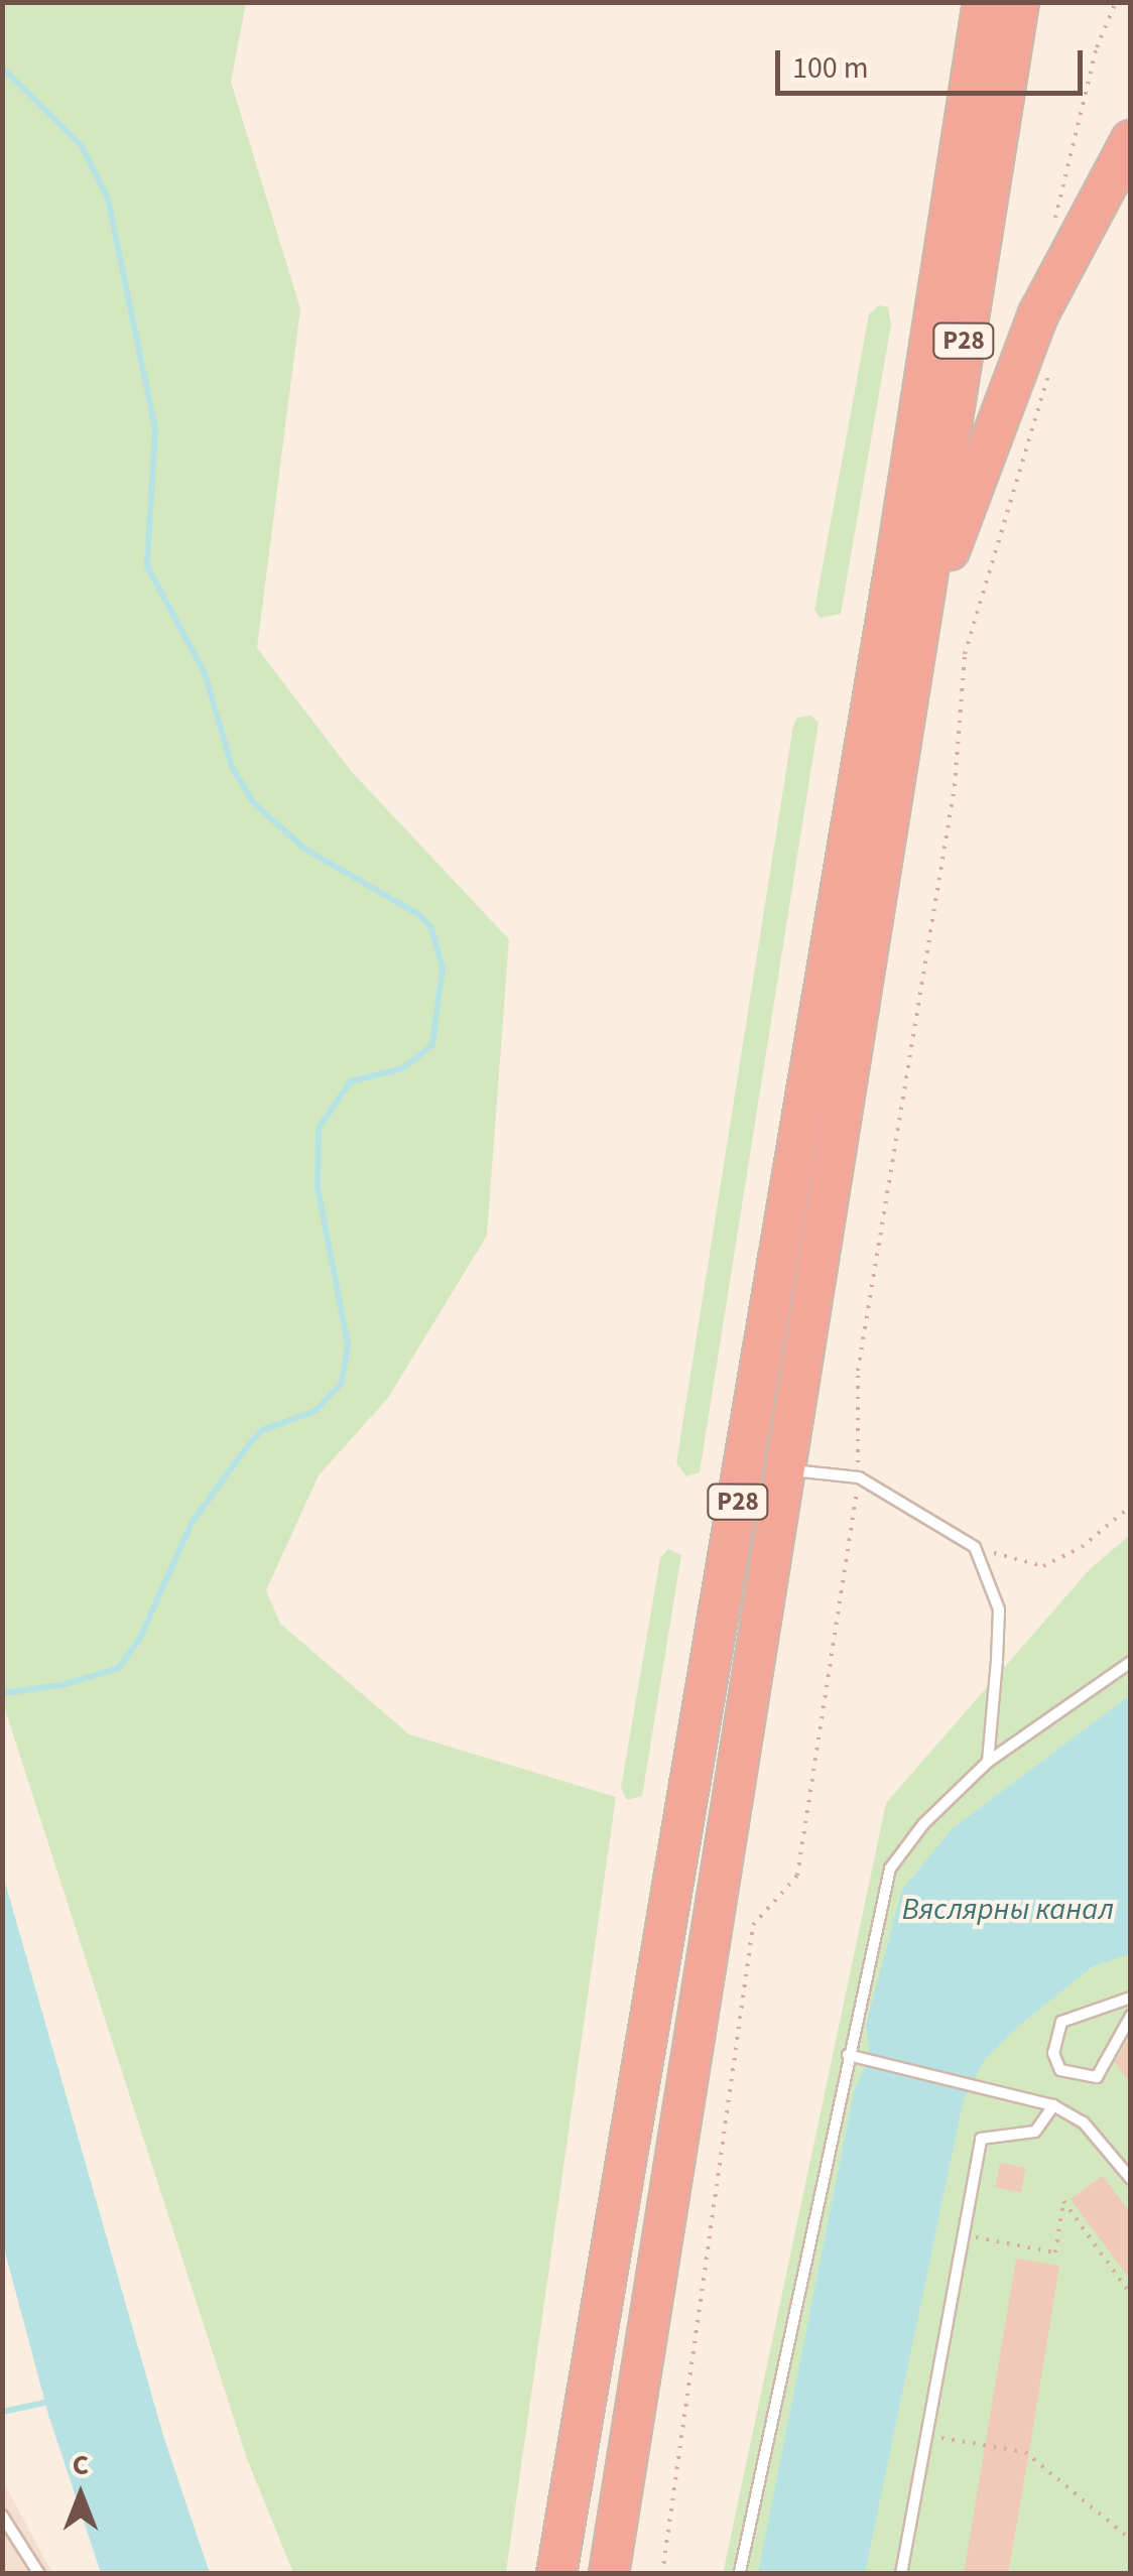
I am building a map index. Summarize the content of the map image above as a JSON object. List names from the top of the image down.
{
  "streets": {
    "highway": ["Р28"]
  },
  "water": ["Вяслярны канал"],
  "scale_bar": "100 m",
  "north": "top"
}
